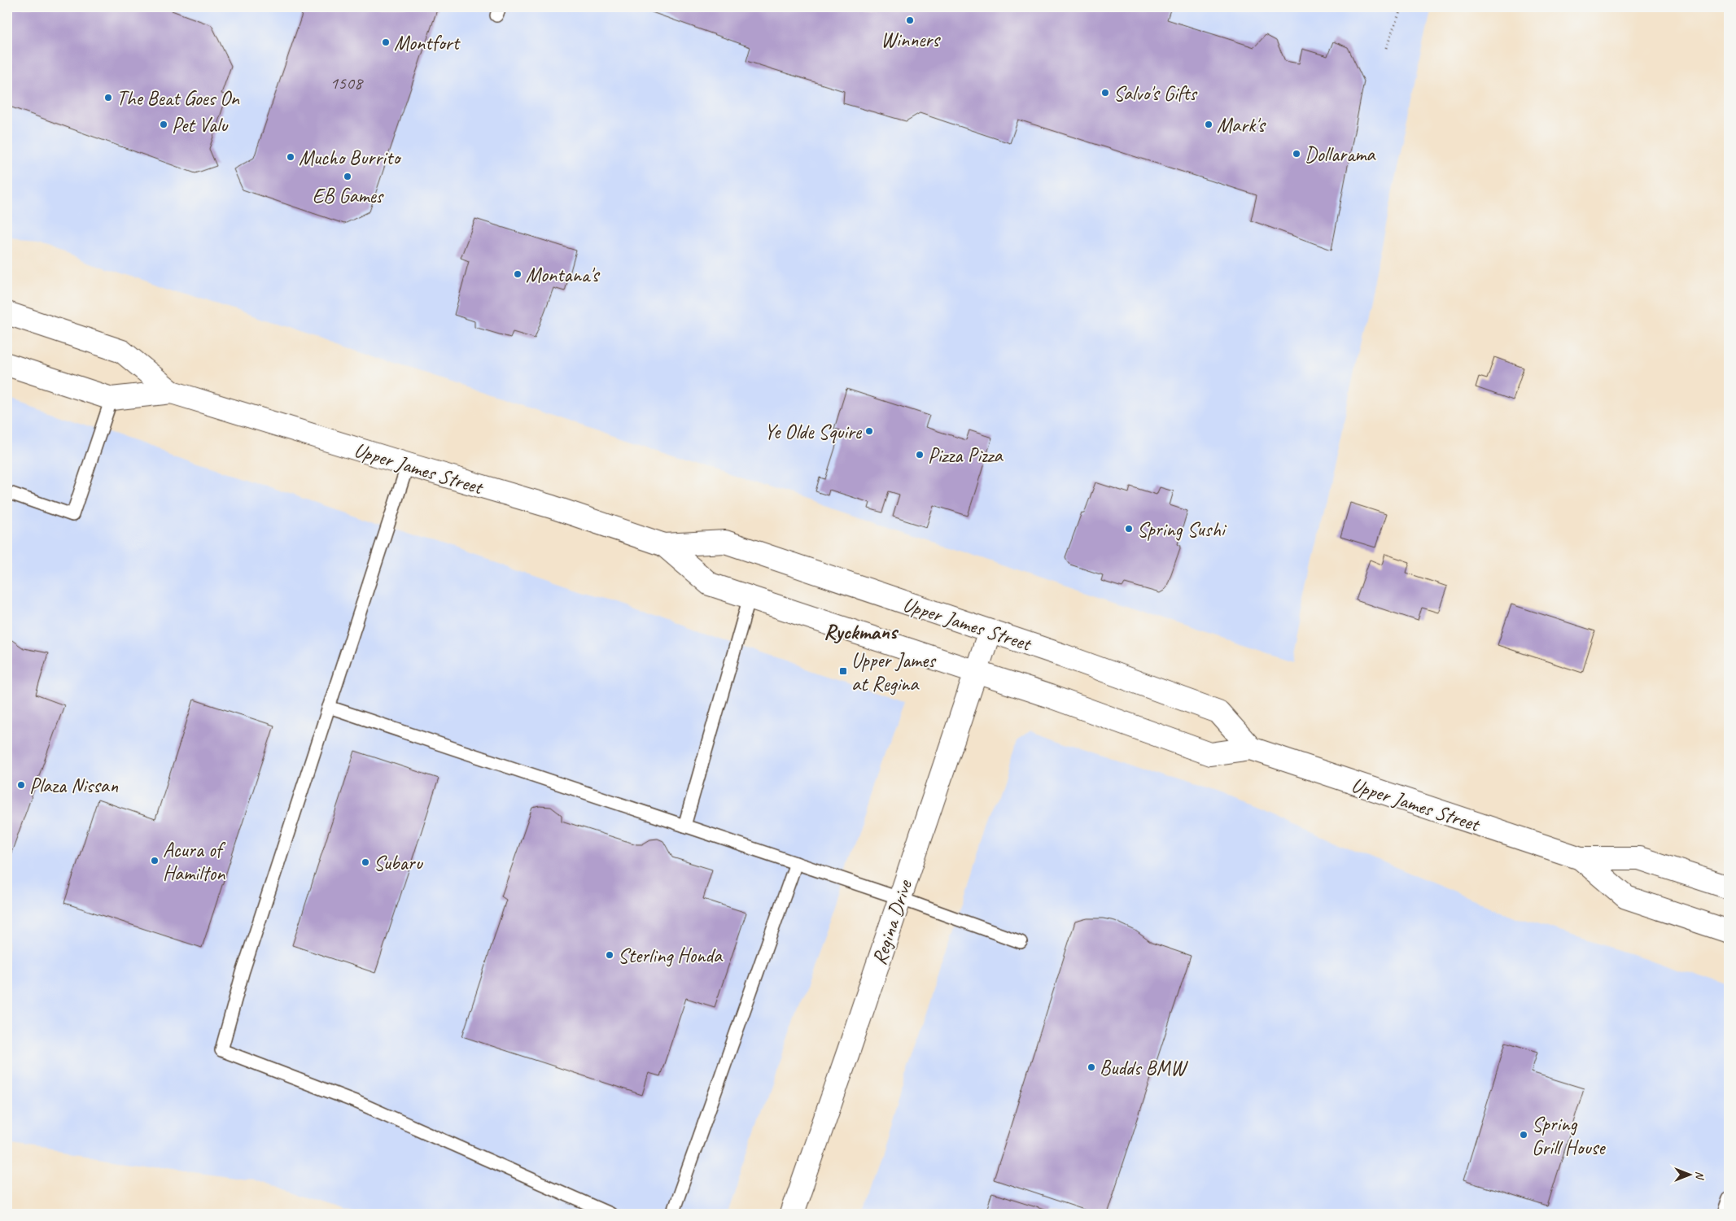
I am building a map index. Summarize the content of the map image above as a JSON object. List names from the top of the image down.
{
  "streets": {
    "main road": ["Upper James Street", "Regina Drive"]
  },
  "crossings": [
    ["Upper James Street", "Regina Drive"]
  ],
  "districts": ["Ryckmans"],
  "places": {
    "other": [
      "Winners",
      "Montfort",
      "Salvo's Gifts",
      "The Beat Goes On",
      "Pet Valu",
      "Mark's",
      "Dollarama",
      "Mucho Burrito",
      "EB Games",
      "Montana's",
      "Ye Olde Squire",
      "Pizza Pizza",
      "Spring Sushi",
      "Plaza Nissan",
      "Acura of Hamilton",
      "Subaru",
      "Sterling Honda",
      "Budds BMW",
      "Spring Grill House"
    ],
    "transit": ["Upper James at Regina"]
  },
  "house_numbers": ["1508"],
  "north": "right"
}
